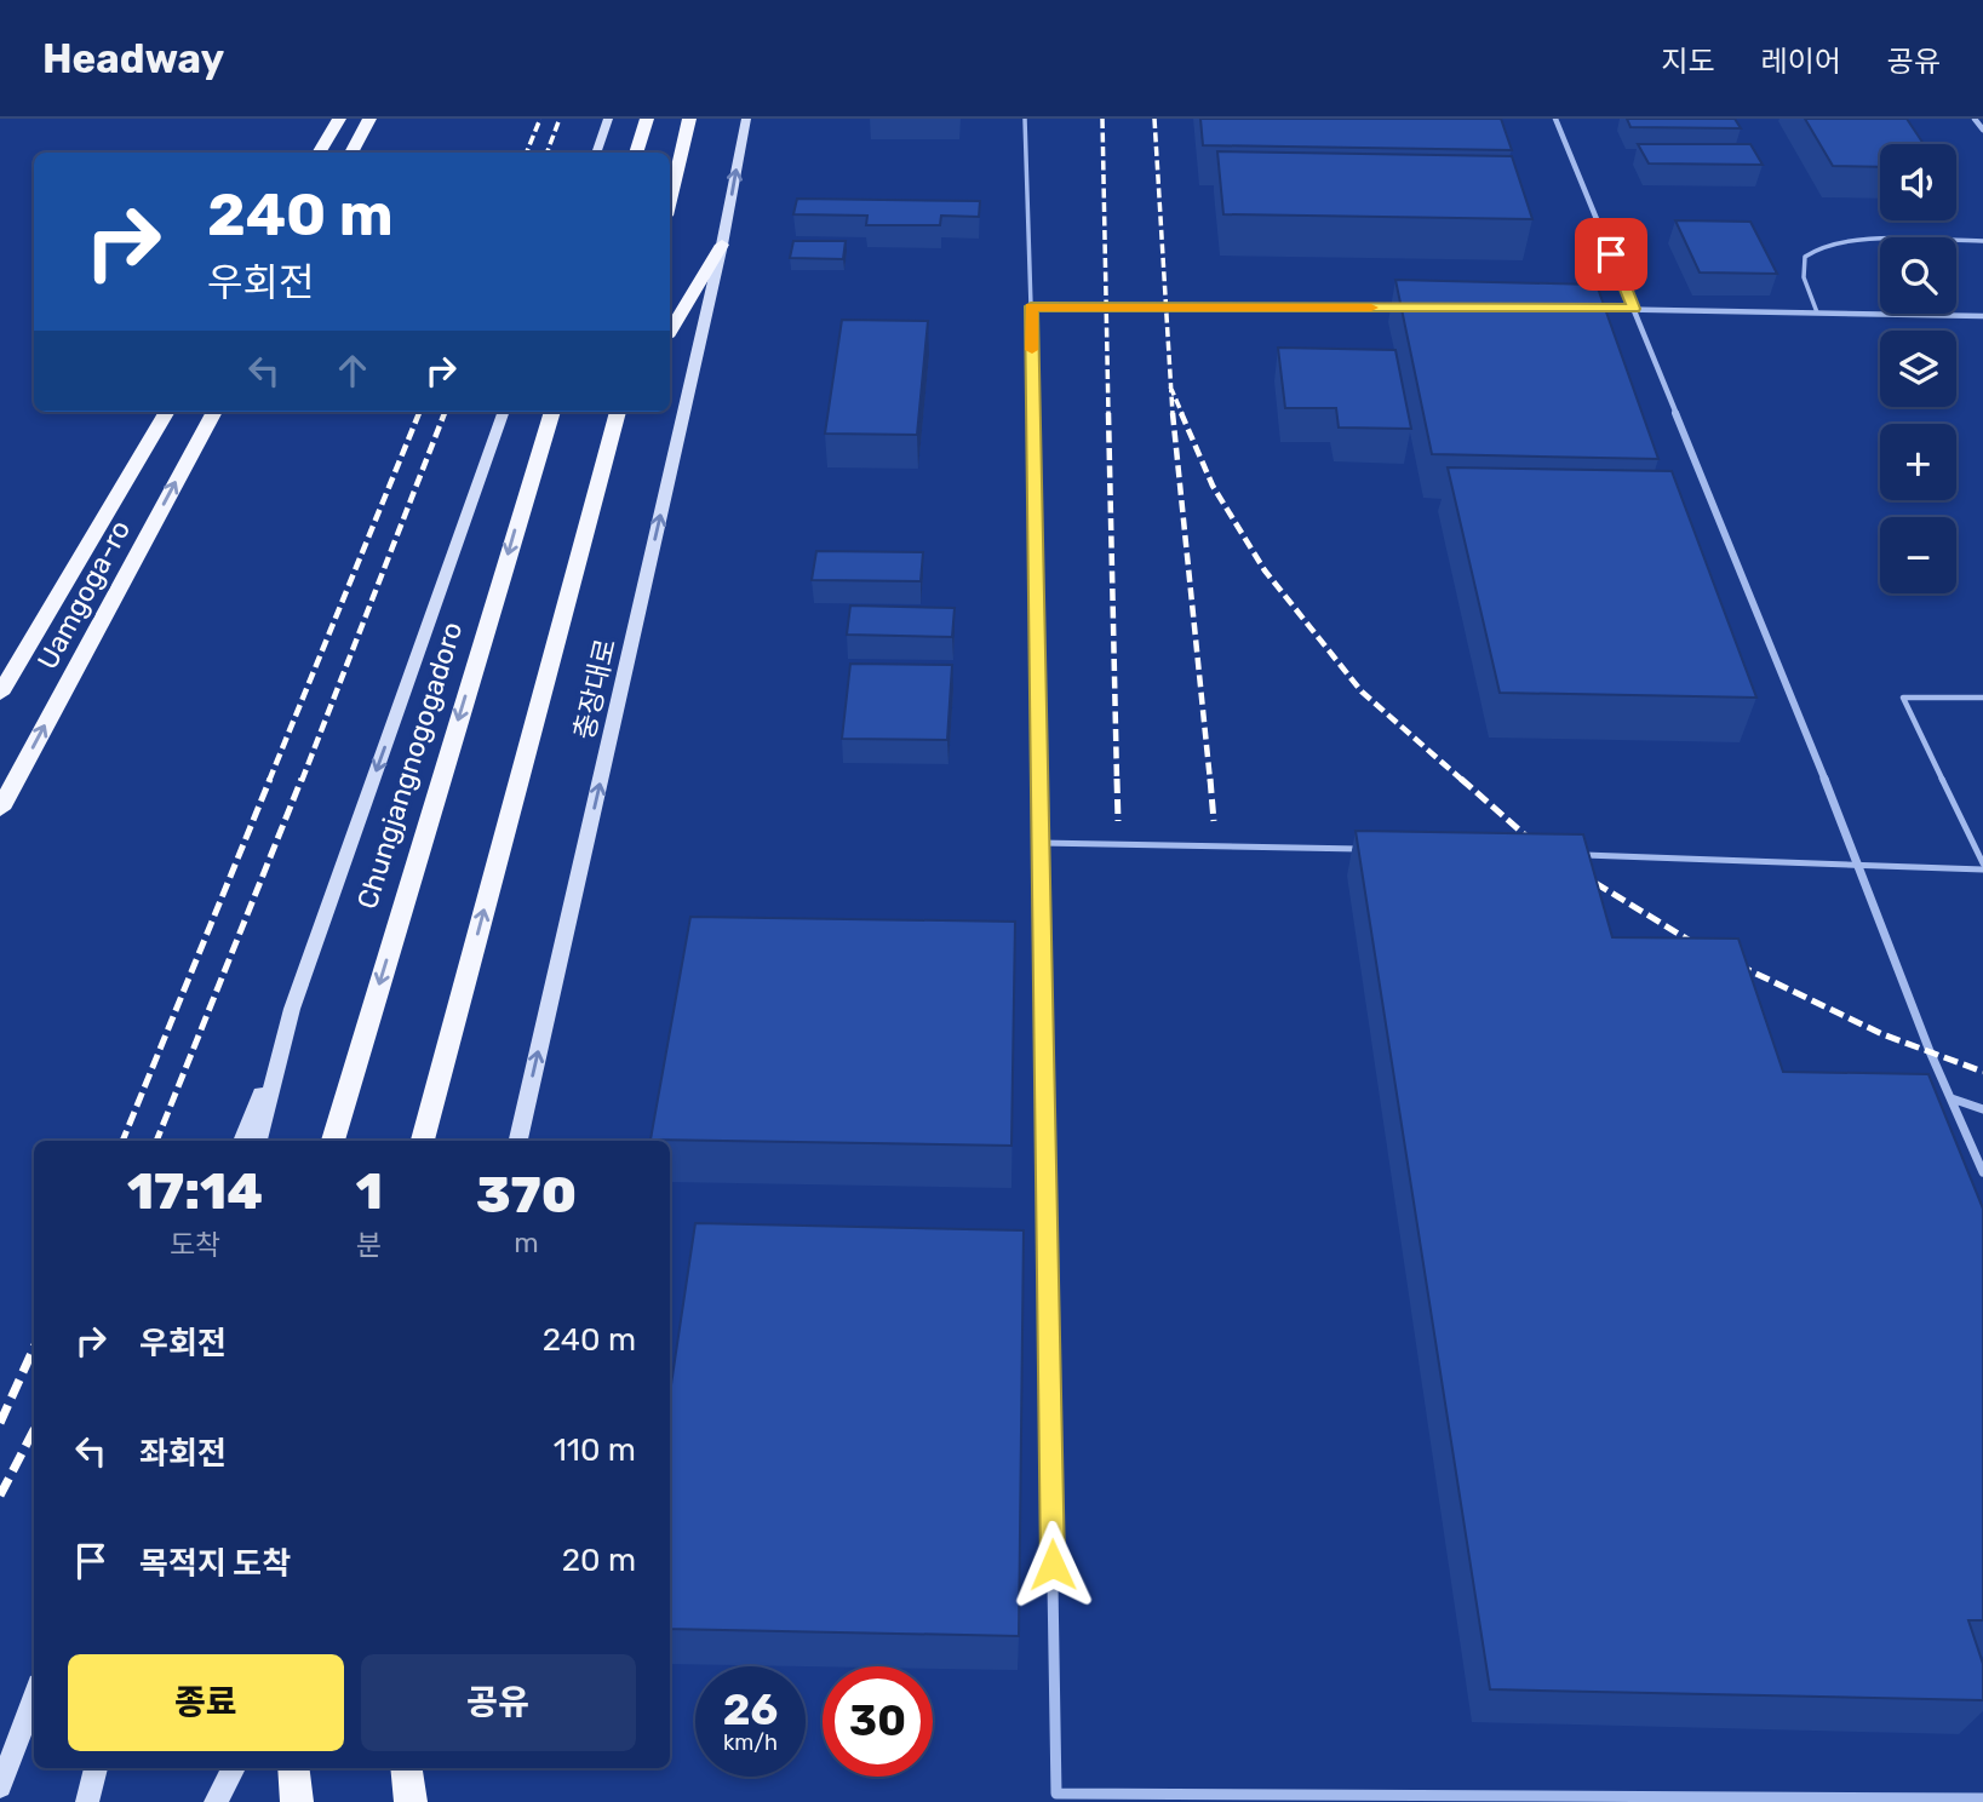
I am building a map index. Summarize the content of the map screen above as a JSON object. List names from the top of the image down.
{
  "streets": {
    "highway": ["Uamgoga-ro", "Chungjangnogogadoro"],
    "main road": ["충장대로"]
  },
  "one_way": ["충장대로"],
  "page": {
    "header": "Headway",
    "nav": ["지도", "레이어", "공유"],
    "map_buttons": ["+", "−"],
    "turn": ["240 m", "우회전"],
    "eta": [
      "17:14",
      "도착",
      "1",
      "분",
      "370",
      "m"
    ],
    "list": [
      {
        "name": "우회전",
        "value": "240 m"
      },
      {
        "name": "좌회전",
        "value": "110 m"
      },
      {
        "name": "목적지 도착",
        "value": "20 m"
      }
    ],
    "buttons": ["종료", "공유"],
    "speed": "26 km/h",
    "limit": "30"
  }
}
